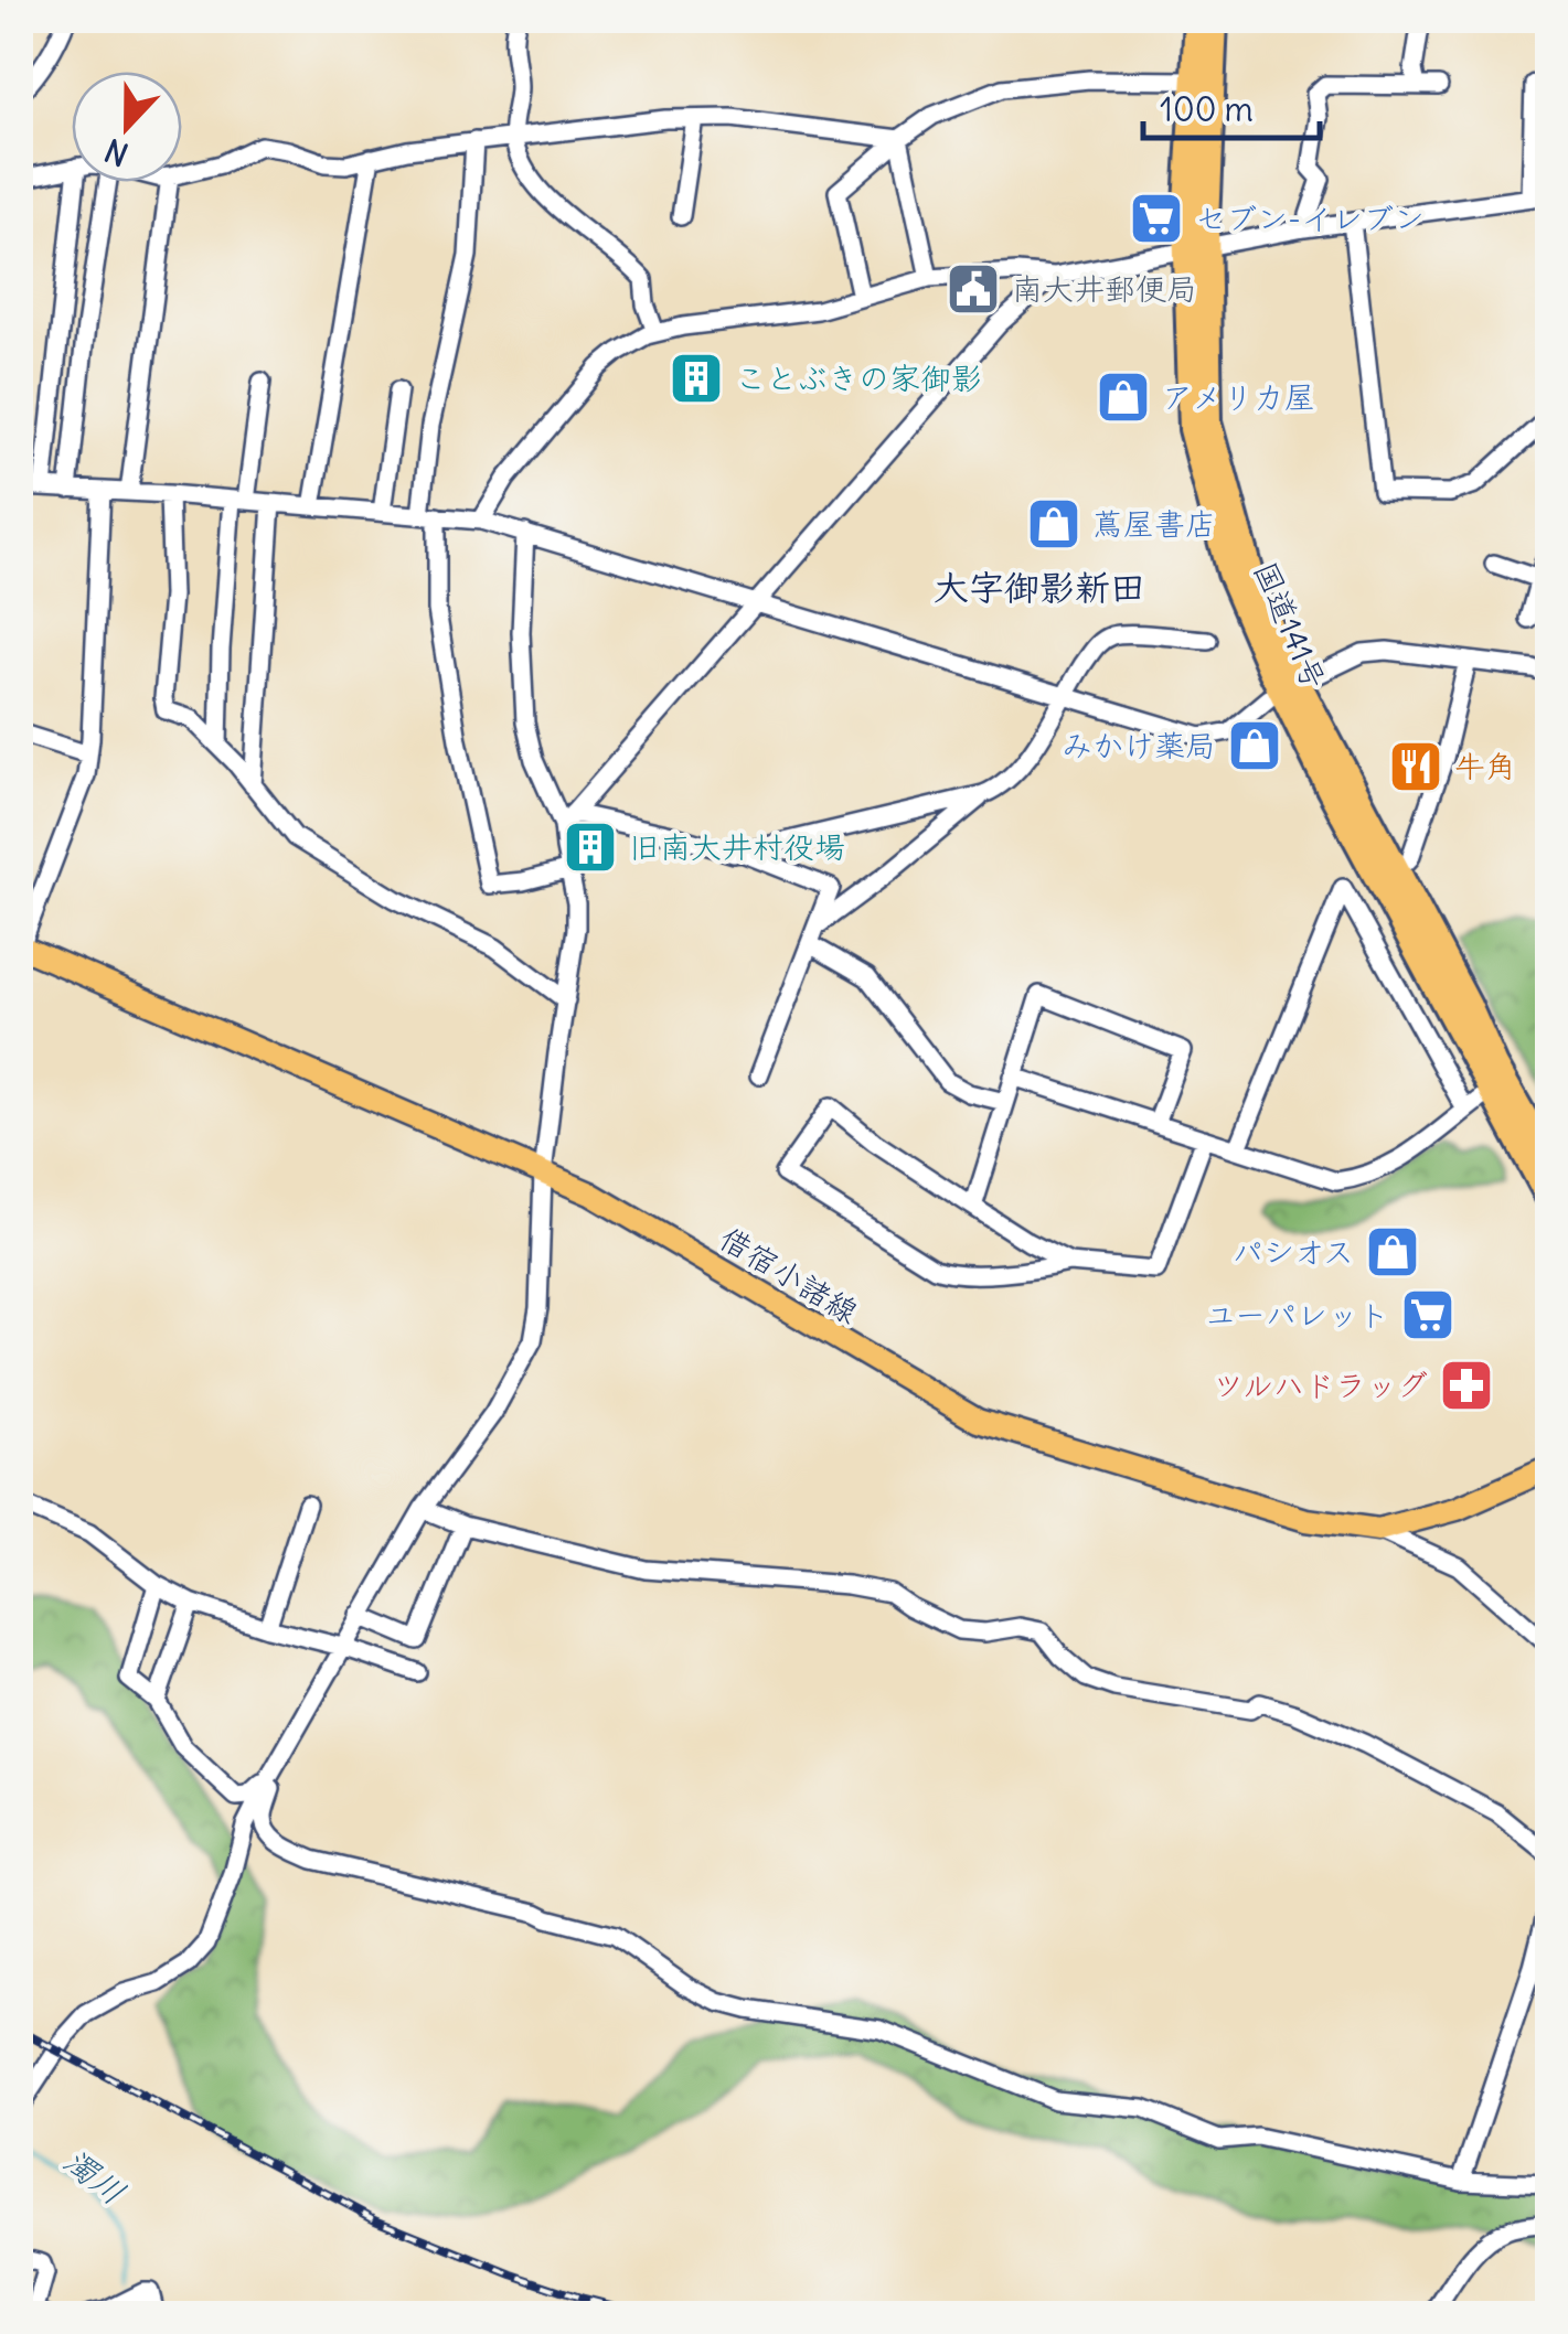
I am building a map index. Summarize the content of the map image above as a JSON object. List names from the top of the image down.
{
  "streets": {
    "highway": ["国道141号"],
    "main road": ["借宿小諸線"]
  },
  "districts": ["大字御影新田"],
  "water": ["濁川"],
  "places": {
    "supermarket": ["セブン-イレブン", "ユーパレット"],
    "public building": ["南大井郵便局"],
    "building": ["ことぶきの家御影", "旧南大井村役場"],
    "shop": [
      "アメリカ屋",
      "蔦屋書店",
      "みかけ薬局",
      "パシオス"
    ],
    "restaurant": ["牛角"],
    "pharmacy": ["ツルハドラッグ"]
  },
  "scale_bar": "100 m",
  "north": "bottom"
}
